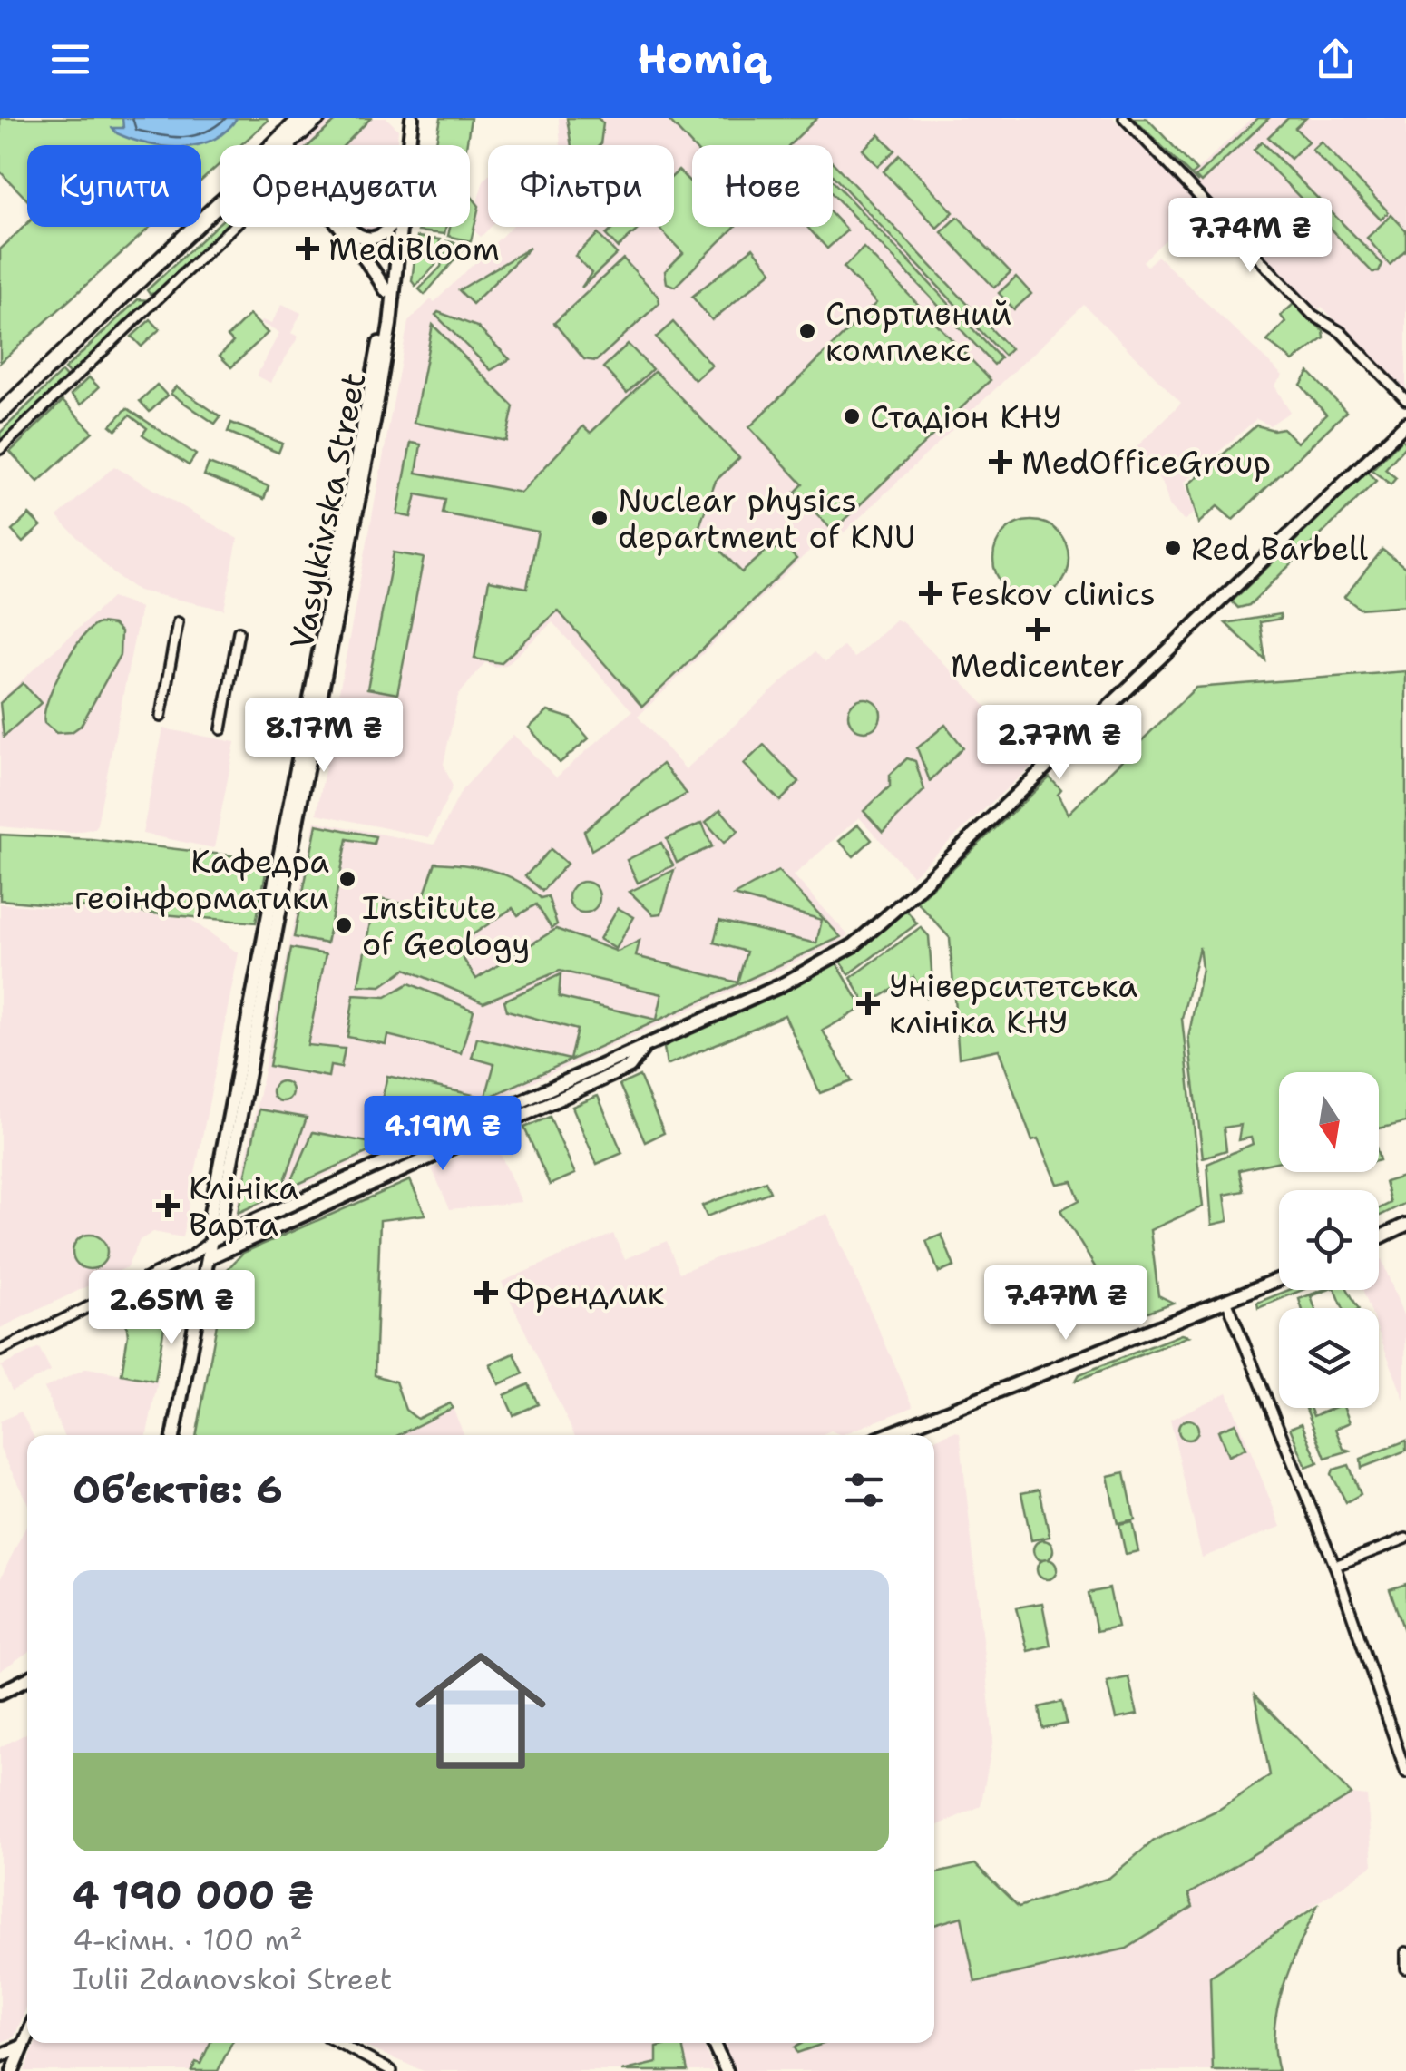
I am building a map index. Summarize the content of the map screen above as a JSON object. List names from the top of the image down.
{
  "streets": {
    "main road": ["Vasylkivska Street"]
  },
  "places": {
    "health": [
      "MediBloom",
      "MedOfficeGroup",
      "Feskov clinics",
      "Medicenter",
      "Університетська клініка КНУ",
      "Клініка Варта",
      "Френдлик"
    ],
    "other": [
      "Спортивний комплекс",
      "Стадіон КНУ",
      "Nuclear physics department of KNU",
      "Red Barbell",
      "Кафедра геоінформатики",
      "Institute of Geology"
    ]
  },
  "north": "bottom",
  "page": {
    "header": "Homiq",
    "chip": [
      "Купити",
      "Орендувати",
      "Фільтри",
      "Нове"
    ],
    "price": [
      "7.74M ₴",
      "8.17M ₴",
      "2.77M ₴",
      "4.19M ₴",
      "7.47M ₴",
      "2.65M ₴"
    ],
    "heading": "Об’єктів: 6",
    "list": [
      {
        "name": "4 190 000 ₴",
        "note": "4-кімн. · 100 m² · Iulii Zdanovskoi Street"
      }
    ]
  }
}
